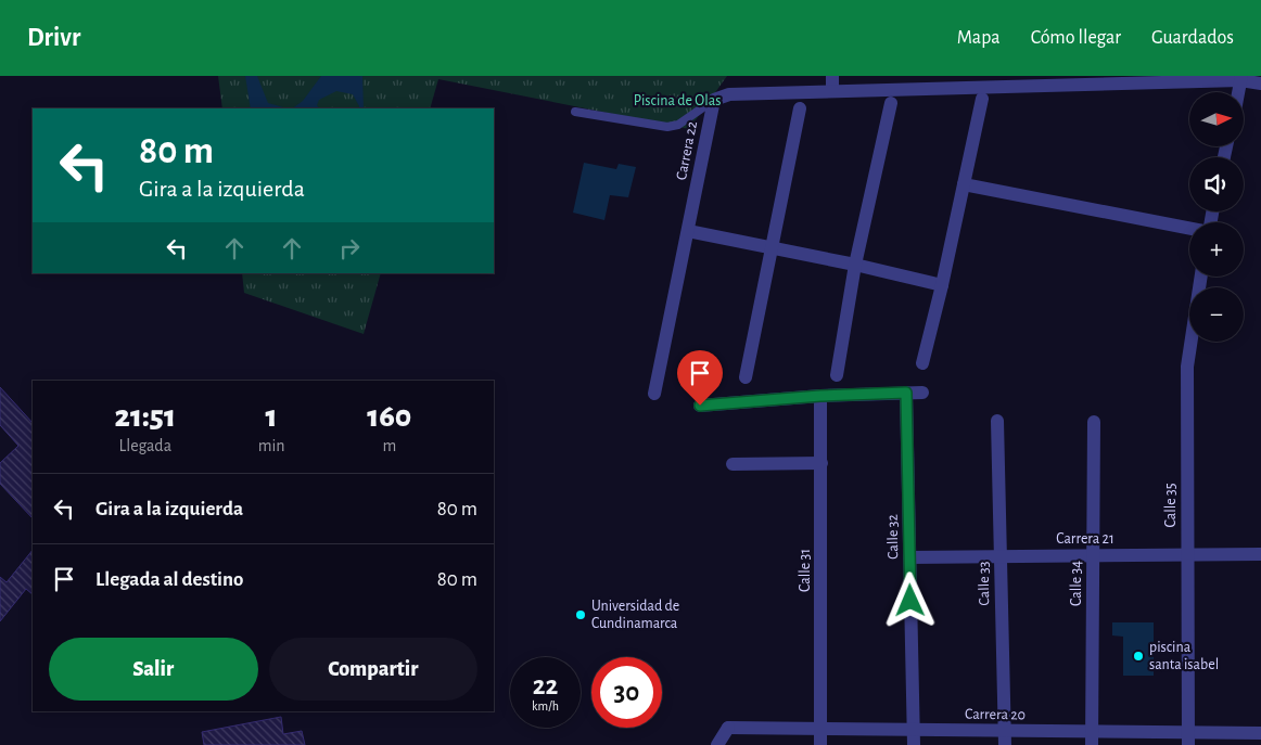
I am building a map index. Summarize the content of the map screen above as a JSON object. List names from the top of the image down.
{
  "streets": {
    "street": [
      "Carrera 22",
      "Calle 35",
      "Calle 32",
      "Carrera 21",
      "Calle 31",
      "Calle 33",
      "Calle 34",
      "Carrera 20"
    ]
  },
  "crossings": [
    ["Calle 35", "Carrera 21"],
    ["Calle 35", "Carrera 20"],
    ["Calle 32", "Carrera 21"],
    ["Calle 32", "Carrera 20"],
    ["Carrera 21", "Calle 33"],
    ["Carrera 21", "Calle 34"],
    ["Calle 31", "Carrera 20"],
    ["Calle 33", "Carrera 20"],
    ["Calle 34", "Carrera 20"]
  ],
  "parks": ["Piscina de Olas"],
  "places": ["Universidad de Cundinamarca", "piscina santa isabel"],
  "north": "right",
  "page": {
    "header": "Drivr",
    "nav": ["Mapa", "Cómo llegar", "Guardados"],
    "map_buttons": ["+", "−"],
    "turn": ["80 m", "Gira a la izquierda"],
    "eta": [
      "21:51",
      "Llegada",
      "1",
      "min",
      "160",
      "m"
    ],
    "list": [
      {
        "name": "Gira a la izquierda",
        "value": "80 m"
      },
      {
        "name": "Llegada al destino",
        "value": "80 m"
      }
    ],
    "buttons": ["Salir", "Compartir"],
    "speed": "22 km/h",
    "limit": "30"
  }
}
